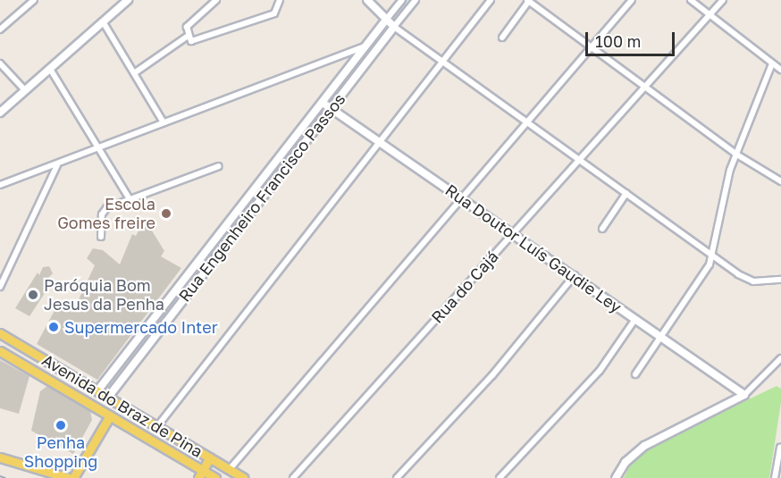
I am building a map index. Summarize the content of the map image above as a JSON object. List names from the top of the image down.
{
  "streets": {
    "main road": ["Avenida do Braz de Pina"],
    "street": ["Rua Engenheiro Francisco Passos", "Rua Doutor Luís Gaudie Ley", "Rua do Cajá"]
  },
  "crossings": [
    ["Rua Engenheiro Francisco Passos", "Rua Doutor Luís Gaudie Ley"],
    ["Rua Engenheiro Francisco Passos", "Avenida do Braz de Pina"],
    ["Rua Doutor Luís Gaudie Ley", "Rua do Cajá"]
  ],
  "places": [
    "Escola Gomes freire",
    "Paróquia Bom Jesus da Penha",
    "Supermercado Inter",
    "Penha Shopping"
  ],
  "scale_bar": "100 m"
}
